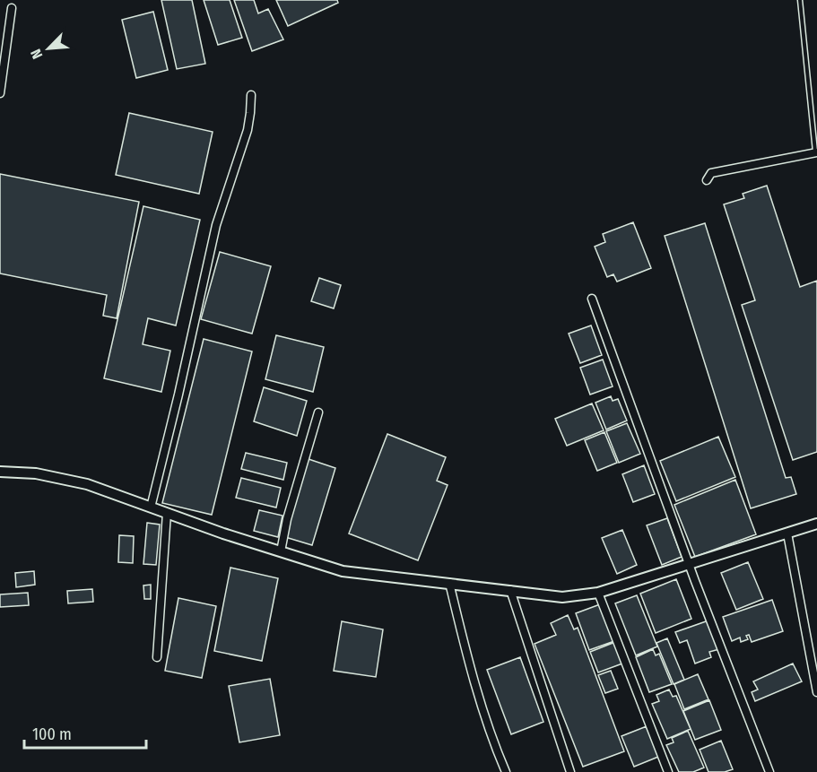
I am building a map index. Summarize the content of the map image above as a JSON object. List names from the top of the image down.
{
  "scale_bar": "100 m",
  "north": "bottom left"
}
